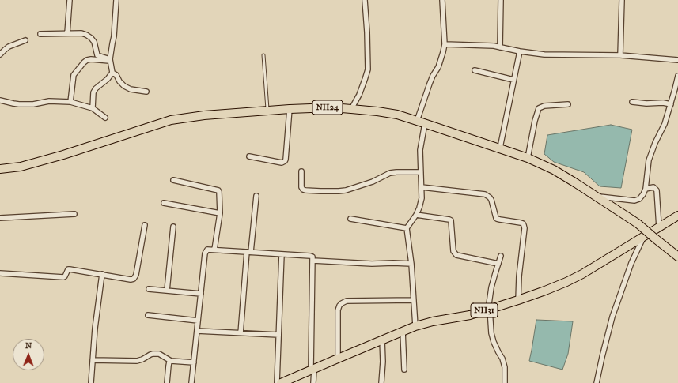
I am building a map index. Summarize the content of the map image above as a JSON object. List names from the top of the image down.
{
  "streets": {
    "highway": ["NH24", "NH31"]
  },
  "north": "top"
}
